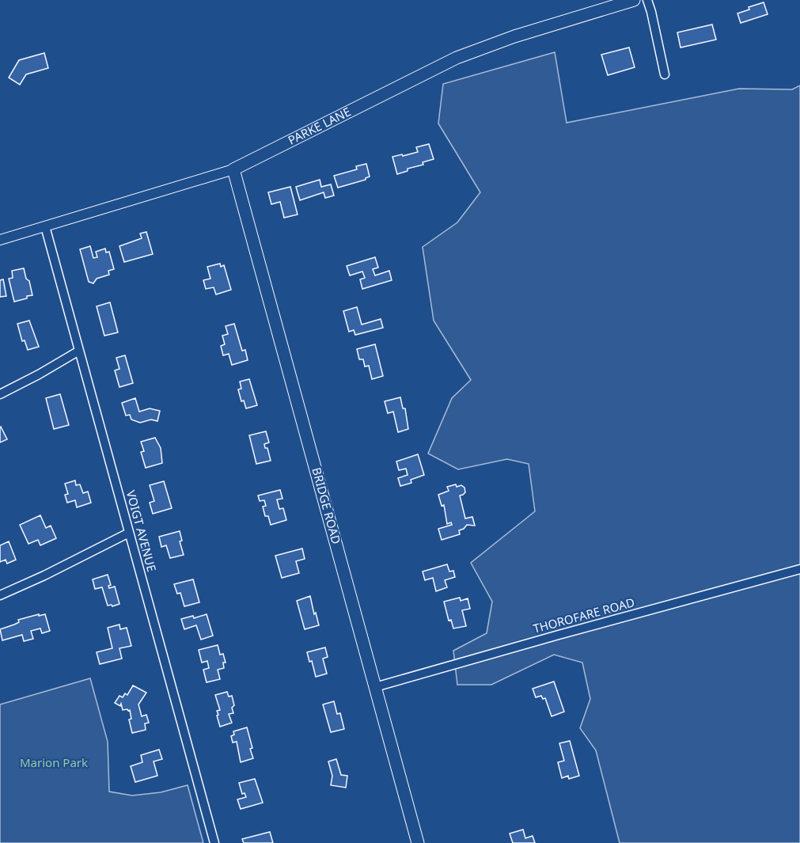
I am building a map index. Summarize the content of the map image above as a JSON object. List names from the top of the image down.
{
  "streets": {
    "main road": ["PARKE LANE", "BRIDGE ROAD"],
    "street": ["VOIGT AVENUE", "THOROFARE ROAD"]
  },
  "crossings": [
    ["PARKE LANE", "BRIDGE ROAD"],
    ["PARKE LANE", "VOIGT AVENUE"],
    ["BRIDGE ROAD", "THOROFARE ROAD"]
  ],
  "parks": ["Marion Park"]
}
